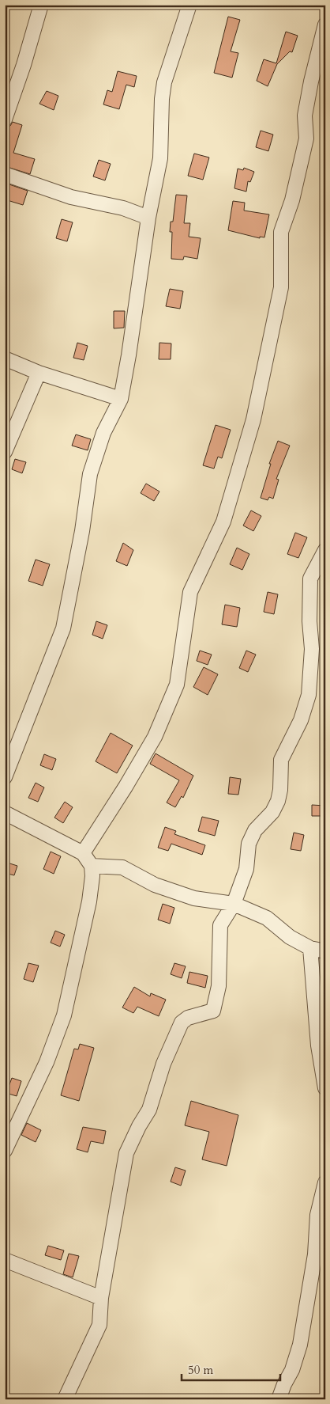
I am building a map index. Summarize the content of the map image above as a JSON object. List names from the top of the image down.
{
  "scale_bar": "50 m"
}
